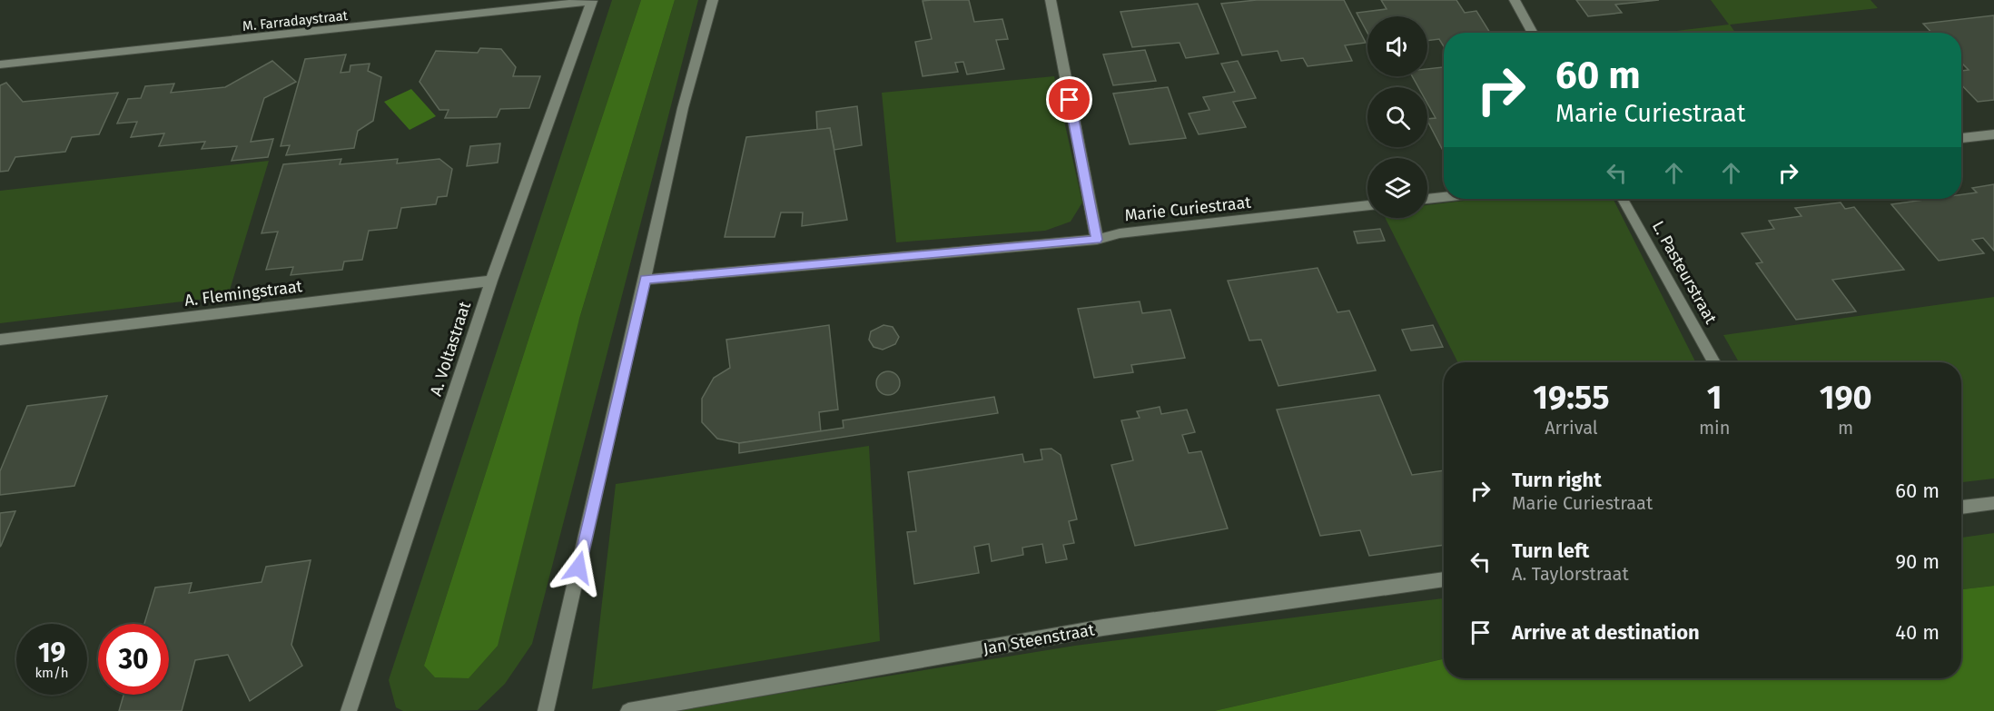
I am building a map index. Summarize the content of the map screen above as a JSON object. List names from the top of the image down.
{
  "streets": {
    "street": [
      "M. Farradaystraat",
      "Marie Curiestraat",
      "L. Pasteurstraat",
      "A. Flemingstraat",
      "A. Voltastraat",
      "Jan Steenstraat"
    ]
  },
  "crossings": [
    ["M. Farradaystraat", "A. Voltastraat"],
    ["A. Flemingstraat", "A. Voltastraat"]
  ],
  "page": {
    "turn": ["60 m", "Marie Curiestraat"],
    "eta": [
      "19:55",
      "Arrival",
      "1",
      "min",
      "190",
      "m"
    ],
    "list": [
      {
        "name": "Turn right",
        "note": "Marie Curiestraat",
        "value": "60 m"
      },
      {
        "name": "Turn left",
        "note": "A. Taylorstraat",
        "value": "90 m"
      },
      {
        "name": "Arrive at destination",
        "value": "40 m"
      }
    ],
    "speed": "19 km/h",
    "limit": "30"
  }
}
